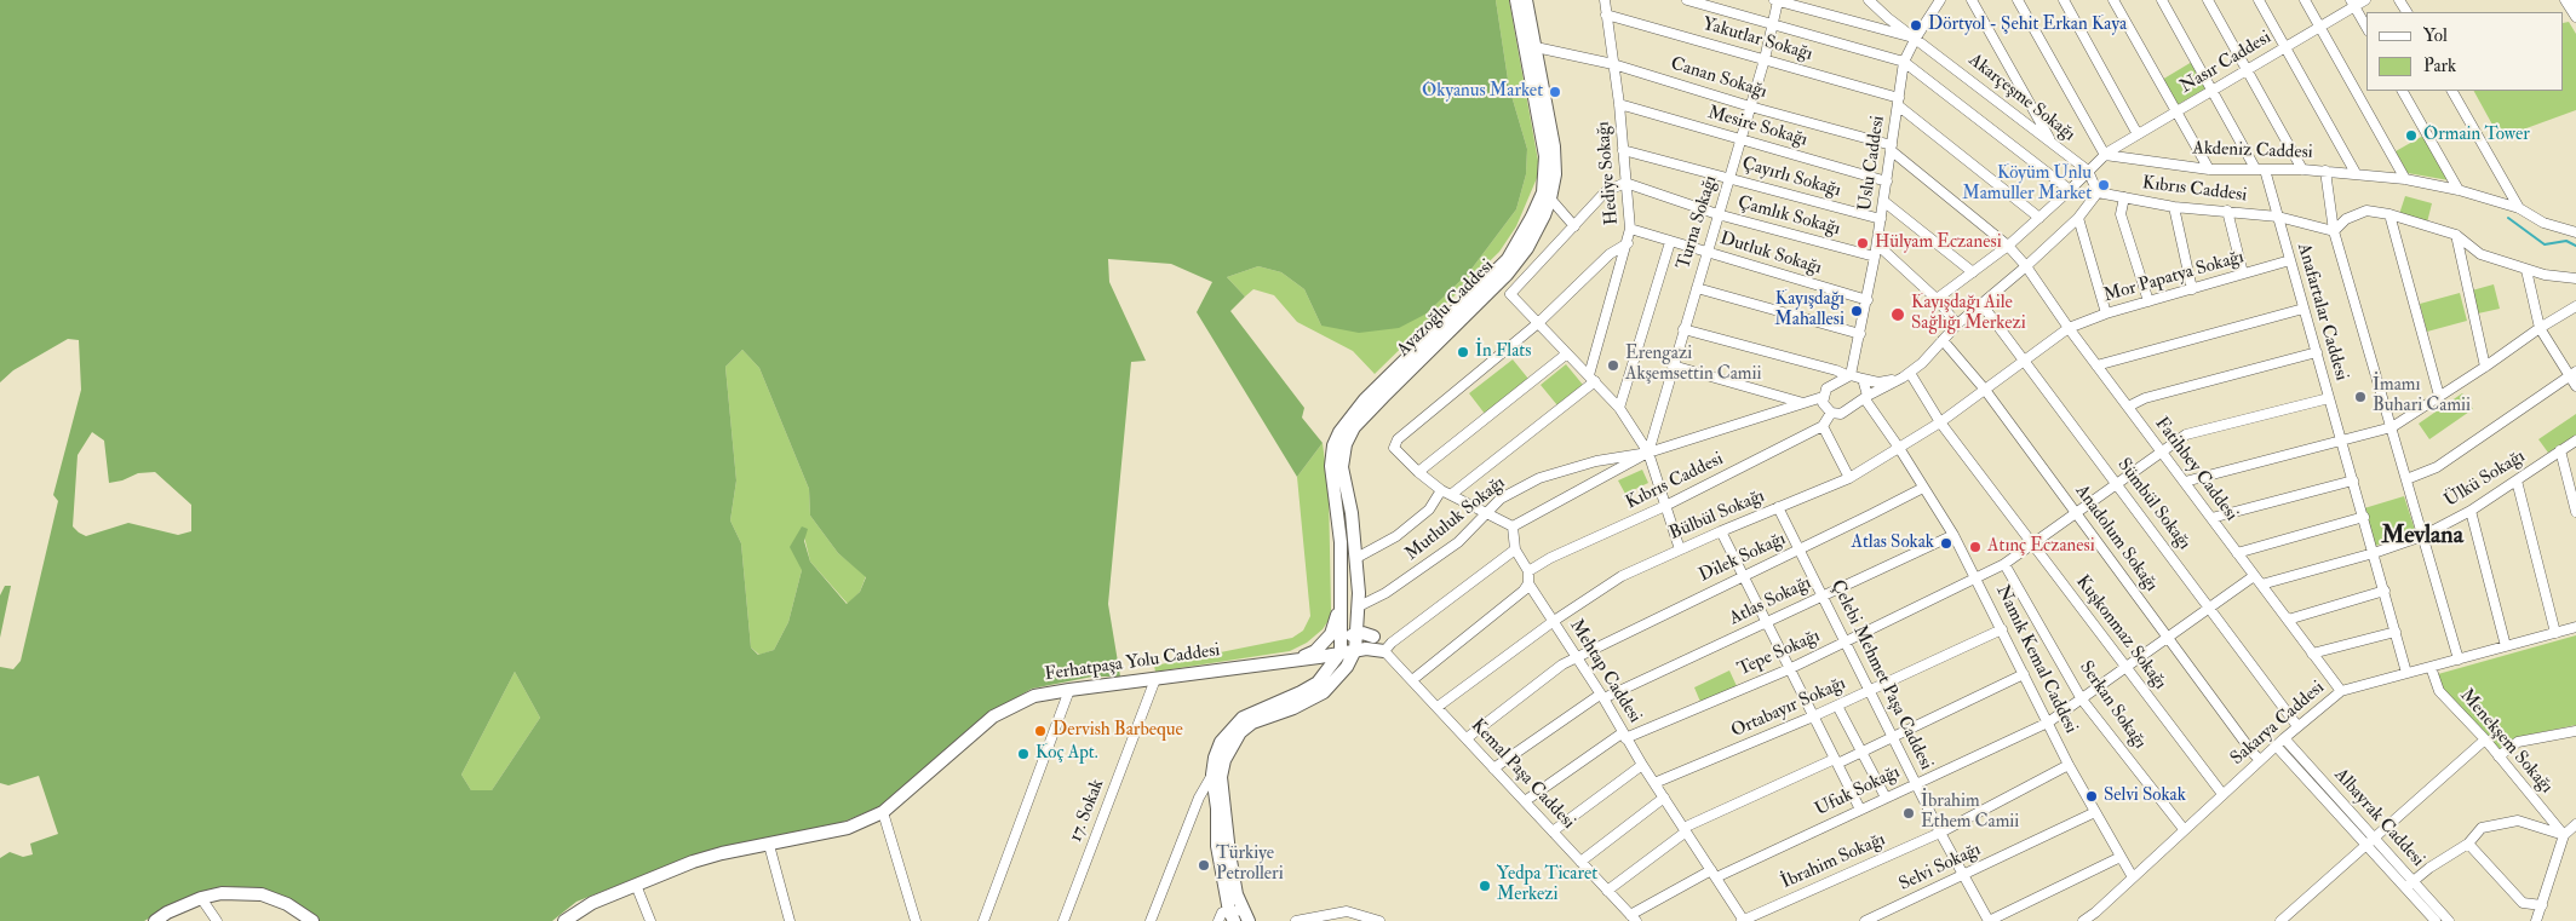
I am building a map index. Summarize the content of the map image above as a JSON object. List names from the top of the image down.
{
  "streets": {
    "main road": ["Ayazoğlu Caddesi", "Ferhatpaşa Yolu Caddesi"],
    "street": [
      "Yakutlar Sokağı",
      "Nasır Caddesi",
      "Canan Sokağı",
      "Akarçeşme Sokağı",
      "Mesire Sokağı",
      "Akdeniz Caddesi",
      "Uslu Caddesi",
      "Hediye Sokağı",
      "Çayırlı Sokağı",
      "Kıbrıs Caddesi",
      "Çamlık Sokağı",
      "Turna Sokağı",
      "Dutluk Sokağı",
      "Mor Papatya Sokağı",
      "Anafartalar Caddesi",
      "Fatihbey Caddesi",
      "Ülkü Sokağı",
      "Sümbül Sokağı",
      "Bülbül Sokağı",
      "Mutluluk Sokağı",
      "Anadolum Sokağı",
      "Dilek Sokağı",
      "Atlas Sokağı",
      "Kuşkonmaz Sokağı",
      "Tepe Sokağı",
      "Namık Kemal Caddesi",
      "Mehtap Caddesi",
      "Çelebi Mehmet Paşa Caddesi",
      "Serkan Sokağı",
      "Ortabayır Sokağı",
      "Sakarya Caddesi",
      "Menekşem Sokağı",
      "Kemal Paşa Caddesi",
      "Ufuk Sokağı",
      "17. Sokak",
      "Albayrak Caddesi",
      "İbrahim Sokağı",
      "Selvi Sokağı"
    ]
  },
  "crossings": [
    ["Yakutlar Sokağı", "Uslu Caddesi"],
    ["Yakutlar Sokağı", "Hediye Sokağı"],
    ["Yakutlar Sokağı", "Turna Sokağı"],
    ["Nasır Caddesi", "Akdeniz Caddesi"],
    ["Nasır Caddesi", "Anafartalar Caddesi"],
    ["Canan Sokağı", "Uslu Caddesi"],
    ["Canan Sokağı", "Hediye Sokağı"],
    ["Canan Sokağı", "Turna Sokağı"],
    ["Canan Sokağı", "Ayazoğlu Caddesi"],
    ["Canan Sokağı", "Fatihbey Caddesi"],
    ["Akarçeşme Sokağı", "Uslu Caddesi"],
    ["Akarçeşme Sokağı", "Kıbrıs Caddesi"],
    ["Mesire Sokağı", "Uslu Caddesi"],
    ["Mesire Sokağı", "Hediye Sokağı"],
    ["Mesire Sokağı", "Turna Sokağı"],
    ["Akdeniz Caddesi", "Anafartalar Caddesi"],
    ["Uslu Caddesi", "Çayırlı Sokağı"],
    ["Uslu Caddesi", "Kıbrıs Caddesi"],
    ["Uslu Caddesi", "Çamlık Sokağı"],
    ["Uslu Caddesi", "Dutluk Sokağı"],
    ["Uslu Caddesi", "Fatihbey Caddesi"],
    ["Uslu Caddesi", "Namık Kemal Caddesi"],
    ["Hediye Sokağı", "Çayırlı Sokağı"],
    ["Hediye Sokağı", "Çamlık Sokağı"],
    ["Hediye Sokağı", "Dutluk Sokağı"],
    ["Çayırlı Sokağı", "Turna Sokağı"],
    ["Kıbrıs Caddesi", "Anafartalar Caddesi"],
    ["Kıbrıs Caddesi", "Namık Kemal Caddesi"],
    ["Çamlık Sokağı", "Turna Sokağı"],
    ["Turna Sokağı", "Dutluk Sokağı"],
    ["Turna Sokağı", "Mutluluk Sokağı"],
    ["Mor Papatya Sokağı", "Anafartalar Caddesi"],
    ["Mor Papatya Sokağı", "Fatihbey Caddesi"],
    ["Mor Papatya Sokağı", "Sümbül Sokağı"],
    ["Mor Papatya Sokağı", "Bülbül Sokağı"],
    ["Mor Papatya Sokağı", "Anadolum Sokağı"],
    ["Ayazoğlu Caddesi", "Mutluluk Sokağı"],
    ["Anafartalar Caddesi", "Ülkü Sokağı"],
    ["Anafartalar Caddesi", "Tepe Sokağı"],
    ["Anafartalar Caddesi", "Sakarya Caddesi"],
    ["Fatihbey Caddesi", "Ülkü Sokağı"],
    ["Fatihbey Caddesi", "Tepe Sokağı"],
    ["Fatihbey Caddesi", "Sakarya Caddesi"],
    ["Fatihbey Caddesi", "Ufuk Sokağı"],
    ["Sümbül Sokağı", "Tepe Sokağı"],
    ["Sümbül Sokağı", "Sakarya Caddesi"],
    ["Sümbül Sokağı", "Ufuk Sokağı"],
    ["Bülbül Sokağı", "Anadolum Sokağı"],
    ["Bülbül Sokağı", "Kuşkonmaz Sokağı"],
    ["Bülbül Sokağı", "Namık Kemal Caddesi"],
    ["Bülbül Sokağı", "Mehtap Caddesi"],
    ["Bülbül Sokağı", "Çelebi Mehmet Paşa Caddesi"],
    ["Bülbül Sokağı", "Kemal Paşa Caddesi"],
    ["Anadolum Sokağı", "Tepe Sokağı"],
    ["Anadolum Sokağı", "Sakarya Caddesi"],
    ["Anadolum Sokağı", "Ufuk Sokağı"],
    ["Dilek Sokağı", "Namık Kemal Caddesi"],
    ["Dilek Sokağı", "Mehtap Caddesi"],
    ["Dilek Sokağı", "Çelebi Mehmet Paşa Caddesi"],
    ["Dilek Sokağı", "Kemal Paşa Caddesi"],
    ["Atlas Sokağı", "Namık Kemal Caddesi"],
    ["Atlas Sokağı", "Mehtap Caddesi"],
    ["Atlas Sokağı", "Çelebi Mehmet Paşa Caddesi"],
    ["Atlas Sokağı", "Kemal Paşa Caddesi"],
    ["Kuşkonmaz Sokağı", "Tepe Sokağı"],
    ["Kuşkonmaz Sokağı", "Sakarya Caddesi"],
    ["Kuşkonmaz Sokağı", "Ufuk Sokağı"],
    ["Tepe Sokağı", "Namık Kemal Caddesi"],
    ["Tepe Sokağı", "Mehtap Caddesi"],
    ["Tepe Sokağı", "Çelebi Mehmet Paşa Caddesi"],
    ["Tepe Sokağı", "Serkan Sokağı"],
    ["Tepe Sokağı", "Kemal Paşa Caddesi"],
    ["Namık Kemal Caddesi", "Ortabayır Sokağı"],
    ["Namık Kemal Caddesi", "Sakarya Caddesi"],
    ["Namık Kemal Caddesi", "Ufuk Sokağı"],
    ["Namık Kemal Caddesi", "İbrahim Sokağı"],
    ["Namık Kemal Caddesi", "Selvi Sokağı"],
    ["Ferhatpaşa Yolu Caddesi", "17. Sokak"],
    ["Mehtap Caddesi", "Ortabayır Sokağı"],
    ["Mehtap Caddesi", "Ufuk Sokağı"],
    ["Mehtap Caddesi", "İbrahim Sokağı"],
    ["Çelebi Mehmet Paşa Caddesi", "Ortabayır Sokağı"],
    ["Çelebi Mehmet Paşa Caddesi", "Ufuk Sokağı"],
    ["Çelebi Mehmet Paşa Caddesi", "İbrahim Sokağı"],
    ["Çelebi Mehmet Paşa Caddesi", "Selvi Sokağı"],
    ["Serkan Sokağı", "Sakarya Caddesi"],
    ["Serkan Sokağı", "Ufuk Sokağı"],
    ["Sakarya Caddesi", "Menekşem Sokağı"],
    ["Sakarya Caddesi", "Albayrak Caddesi"],
    ["Kemal Paşa Caddesi", "Ufuk Sokağı"]
  ],
  "districts": ["Mevlana"],
  "places": [
    "Dörtyol - Şehit Erkan Kaya",
    "Okyanus Market",
    "Ormain Tower",
    "Köyüm Unlu Mamuller Market",
    "Hülyam Eczanesi",
    "Kayışdağı Mahallesi",
    "Kayışdağı Aile Sağlığı Merkezi",
    "İn Flats",
    "Erengazi Akşemsettin Camii",
    "İmamı Buhari Camii",
    "Atlas Sokak",
    "Atınç Eczanesi",
    "Dervish Barbeque",
    "Koç Apt.",
    "Selvi Sokak",
    "İbrahim Ethem Camii",
    "Türkiye Petrolleri",
    "Yedpa Ticaret Merkezi"
  ],
  "legend": ["Yol", "Park"]
}
